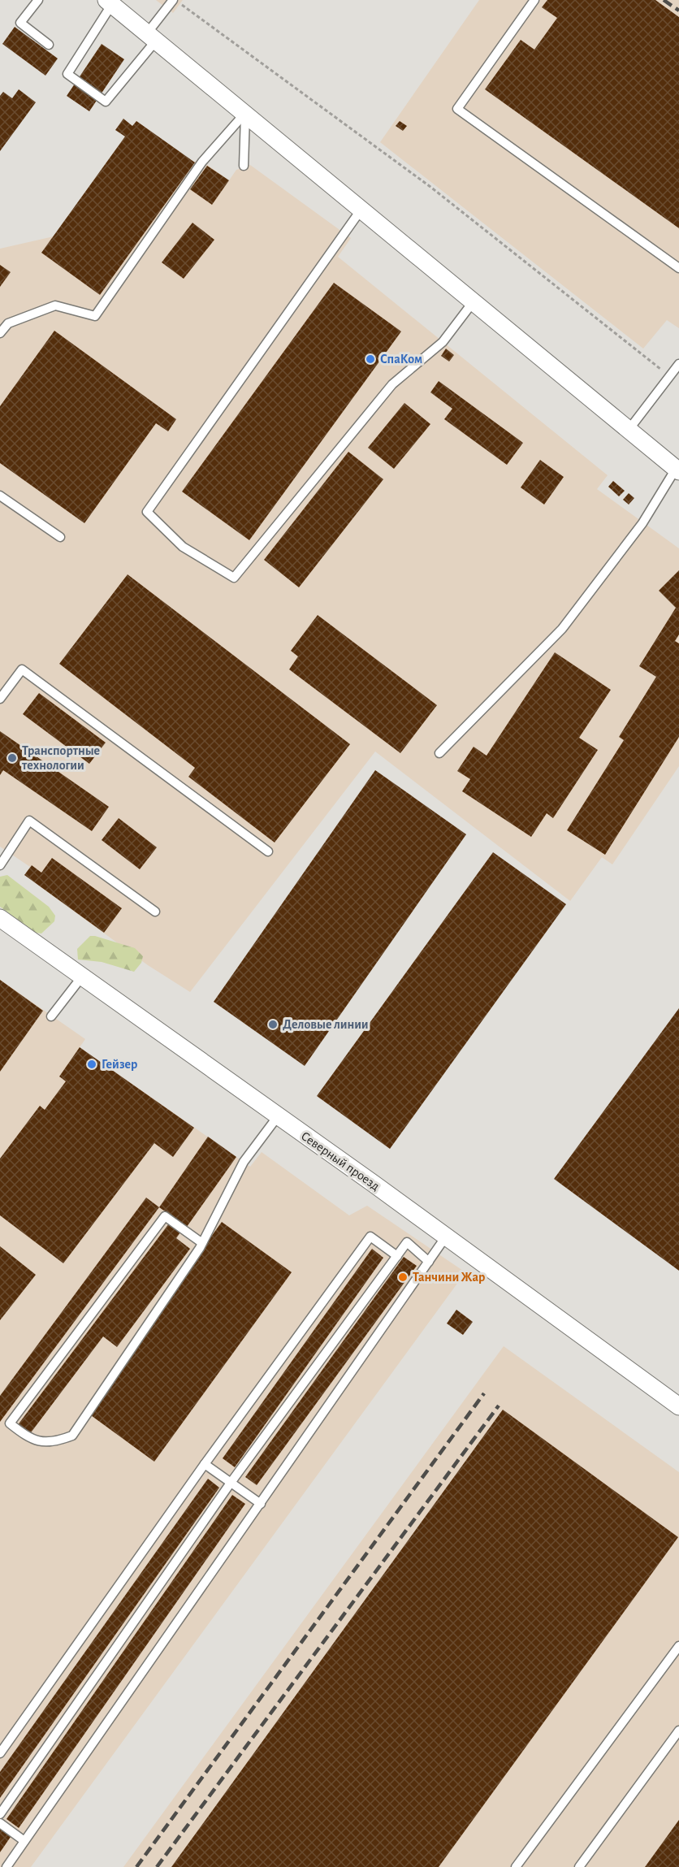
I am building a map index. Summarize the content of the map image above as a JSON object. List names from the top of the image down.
{
  "streets": {
    "street": ["Северный проезд"]
  },
  "places": [
    "СпаКом",
    "Транспортные технологии",
    "Деловые линии",
    "Гейзер",
    "Танчини Жар"
  ]
}
